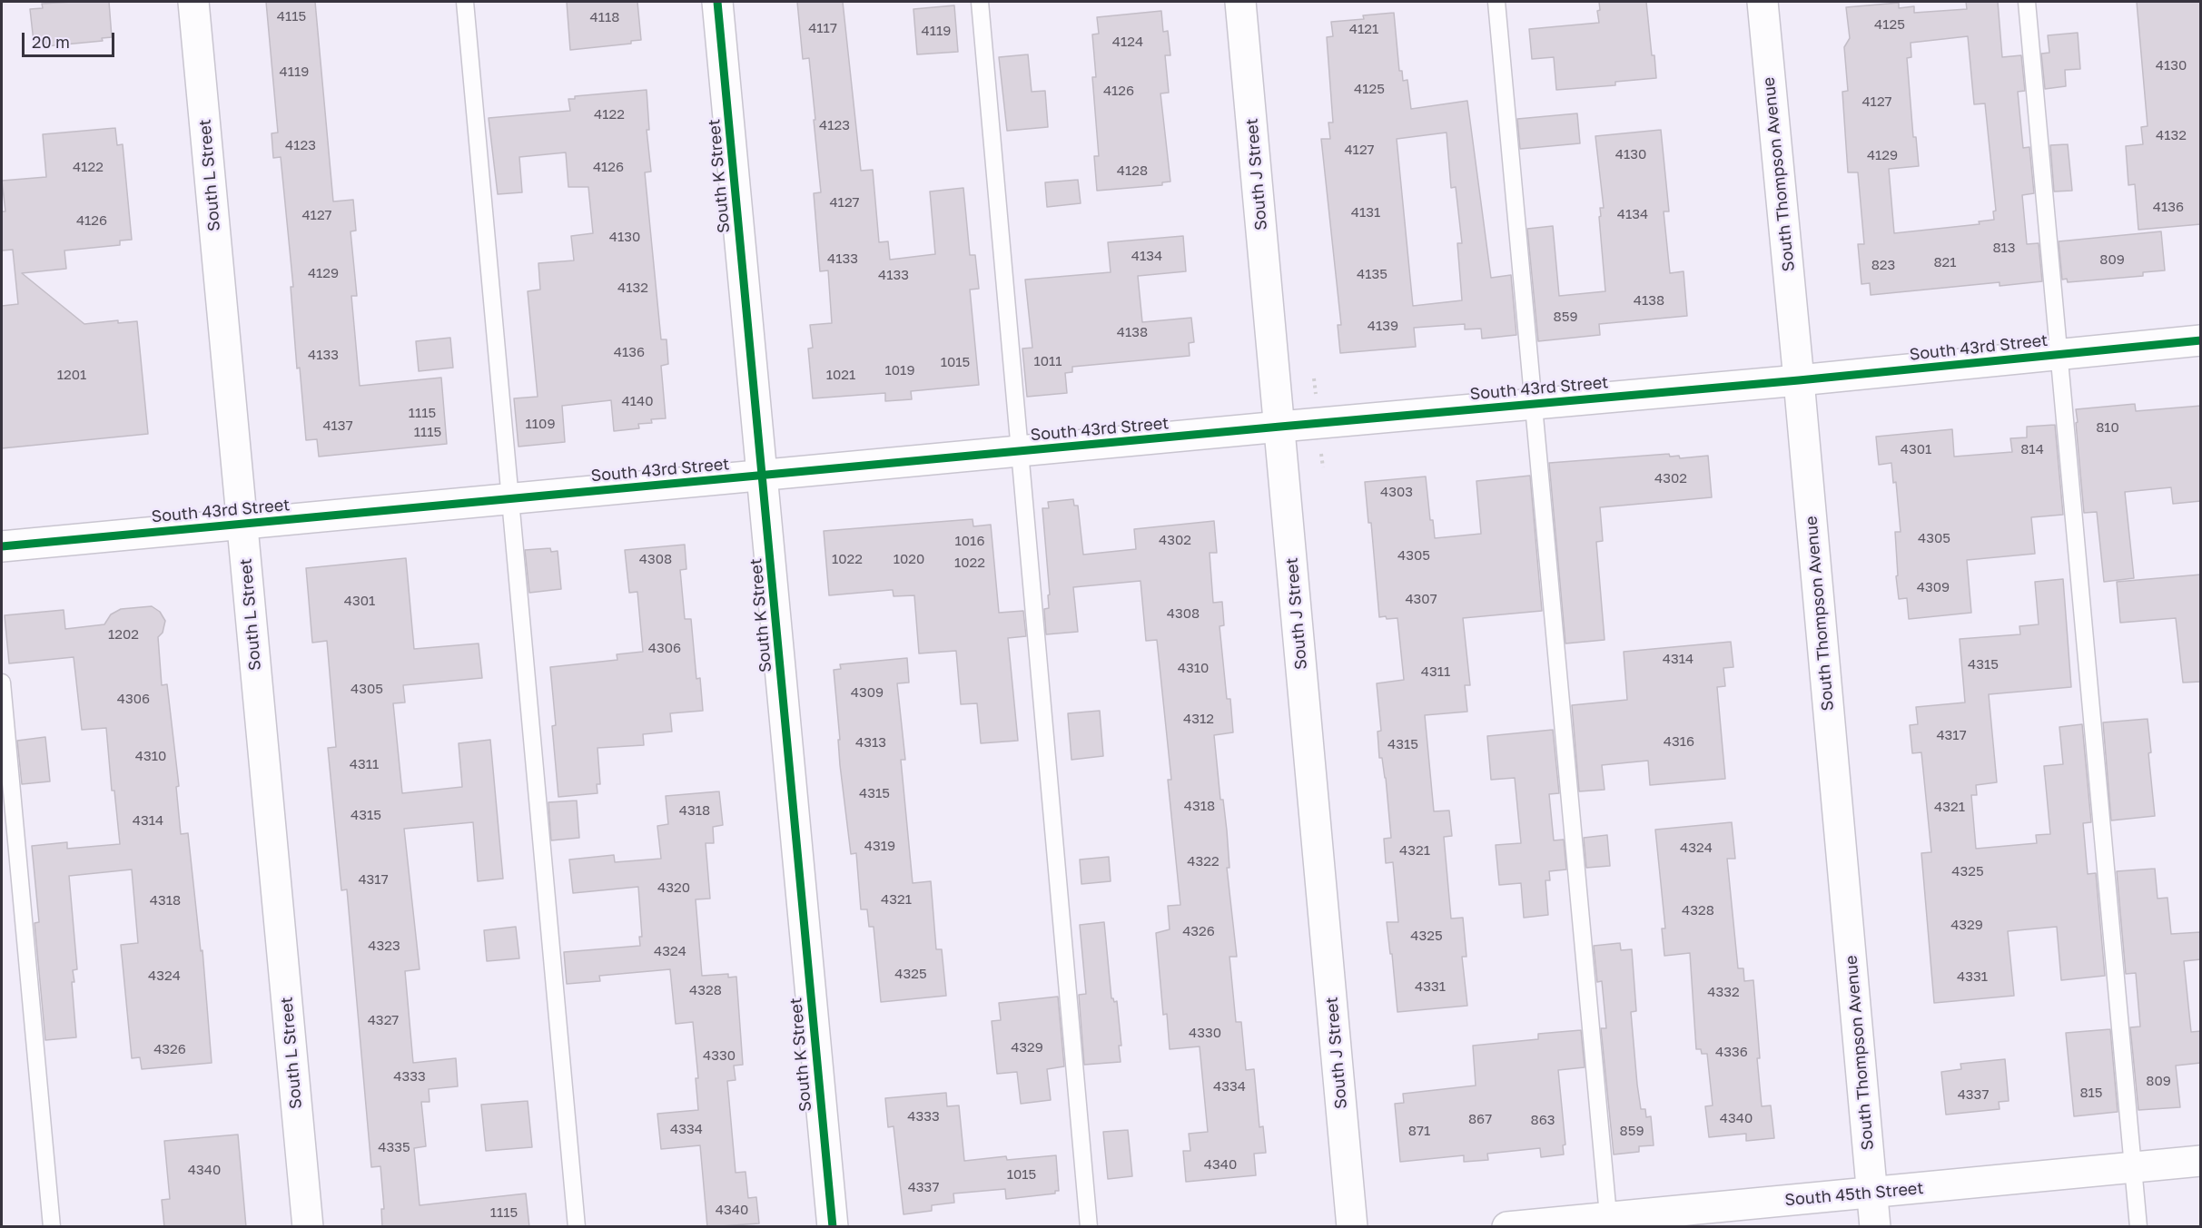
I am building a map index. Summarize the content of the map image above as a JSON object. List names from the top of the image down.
{
  "streets": {
    "street": [
      "South J Street",
      "South Thompson Avenue",
      "South L Street",
      "South K Street",
      "South 43rd Street",
      "South 45th Street"
    ]
  },
  "crossings": [
    ["South J Street", "South 43rd Street"],
    ["South Thompson Avenue", "South 43rd Street"],
    ["South Thompson Avenue", "South 45th Street"],
    ["South L Street", "South 43rd Street"],
    ["South K Street", "South 43rd Street"]
  ],
  "house_numbers": [
    "4115",
    "4118",
    "4125",
    "4117",
    "4121",
    "4119",
    "4124",
    "4130",
    "4119",
    "4125",
    "4126",
    "4127",
    "4122",
    "4123",
    "4132",
    "4123",
    "4127",
    "4130",
    "4129",
    "4122",
    "4126",
    "4128",
    "4127",
    "4136",
    "4131",
    "4134",
    "4127",
    "4126",
    "4130",
    "813",
    "4134",
    "4133",
    "809",
    "821",
    "823",
    "4129",
    "4135",
    "4133",
    "4132",
    "4138",
    "859",
    "4139",
    "4138",
    "4136",
    "4133",
    "1011",
    "1015",
    "1019",
    "1201",
    "1021",
    "4140",
    "1115",
    "1109",
    "4137",
    "810",
    "1115",
    "4301",
    "814",
    "4302",
    "4303",
    "4305",
    "4302",
    "1016",
    "4305",
    "4308",
    "1022",
    "1020",
    "1022",
    "4309",
    "4307",
    "4301",
    "4308",
    "1202",
    "4306",
    "4314",
    "4315",
    "4310",
    "4311",
    "4305",
    "4309",
    "4306",
    "4312",
    "4317",
    "4316",
    "4313",
    "4315",
    "4310",
    "4311",
    "4315",
    "4318",
    "4321",
    "4318",
    "4315",
    "4314",
    "4319",
    "4324",
    "4321",
    "4322",
    "4325",
    "4317",
    "4320",
    "4321",
    "4318",
    "4328",
    "4329",
    "4326",
    "4325",
    "4323",
    "4324",
    "4325",
    "4324",
    "4331",
    "4331",
    "4328",
    "4332",
    "4327",
    "4330",
    "4329",
    "4326",
    "4336",
    "4330",
    "4333",
    "809",
    "4334",
    "815",
    "4337",
    "4333",
    "4340",
    "867",
    "863",
    "4334",
    "871",
    "859",
    "4335",
    "4340",
    "4340",
    "1015",
    "4337",
    "4340",
    "1115"
  ],
  "scale_bar": "20 m"
}
